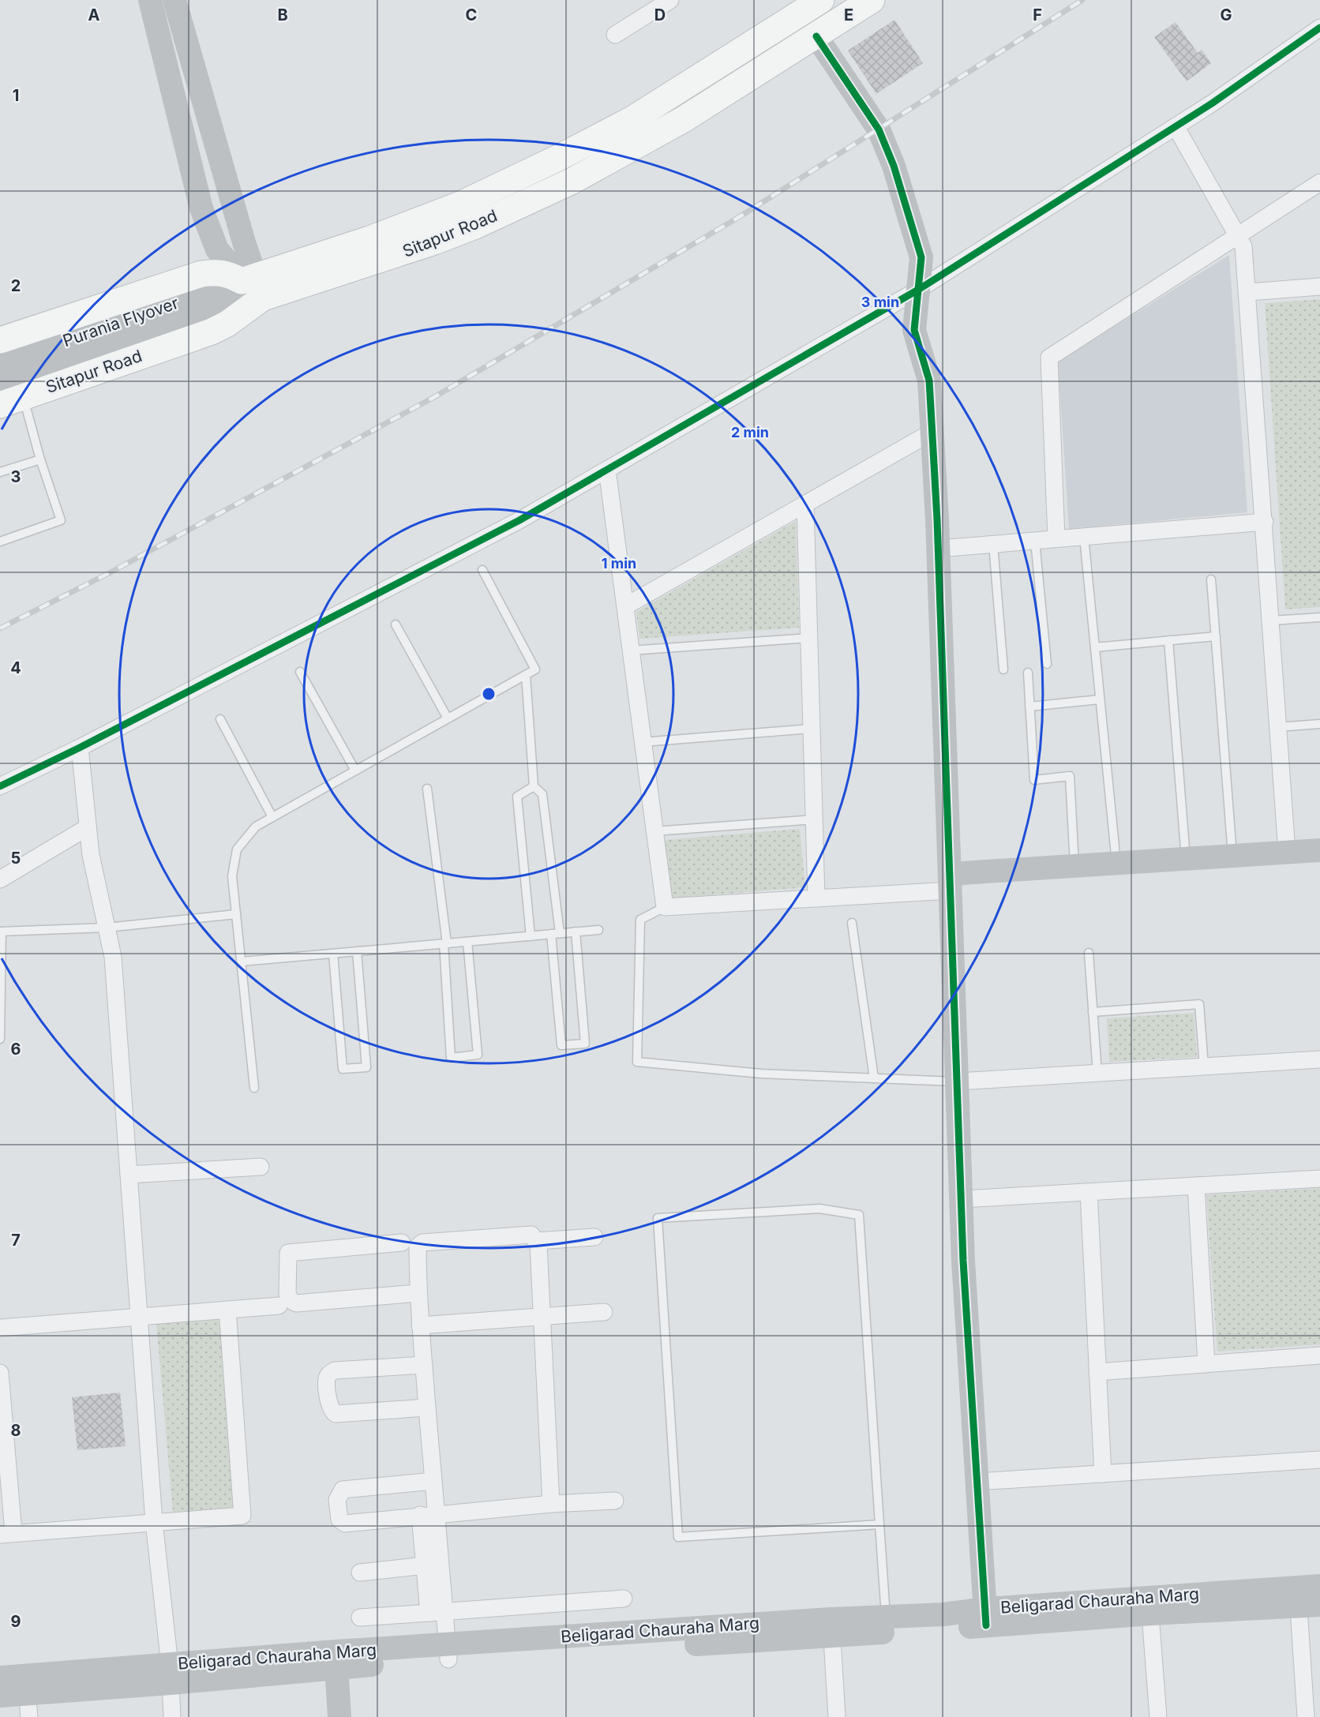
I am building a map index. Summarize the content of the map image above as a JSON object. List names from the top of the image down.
{
  "streets": {
    "main road": ["Sitapur Road"],
    "street": ["Purania Flyover", "Beligarad Chauraha Marg"]
  },
  "crossings": [
    ["Sitapur Road", "Purania Flyover"]
  ],
  "grid": {
    "columns": [
      "A",
      "B",
      "C",
      "D",
      "E",
      "F",
      "G"
    ],
    "rows": [
      "1",
      "2",
      "3",
      "4",
      "5",
      "6",
      "7",
      "8",
      "9"
    ]
  },
  "rings": ["3 min", "2 min", "1 min"]
}
